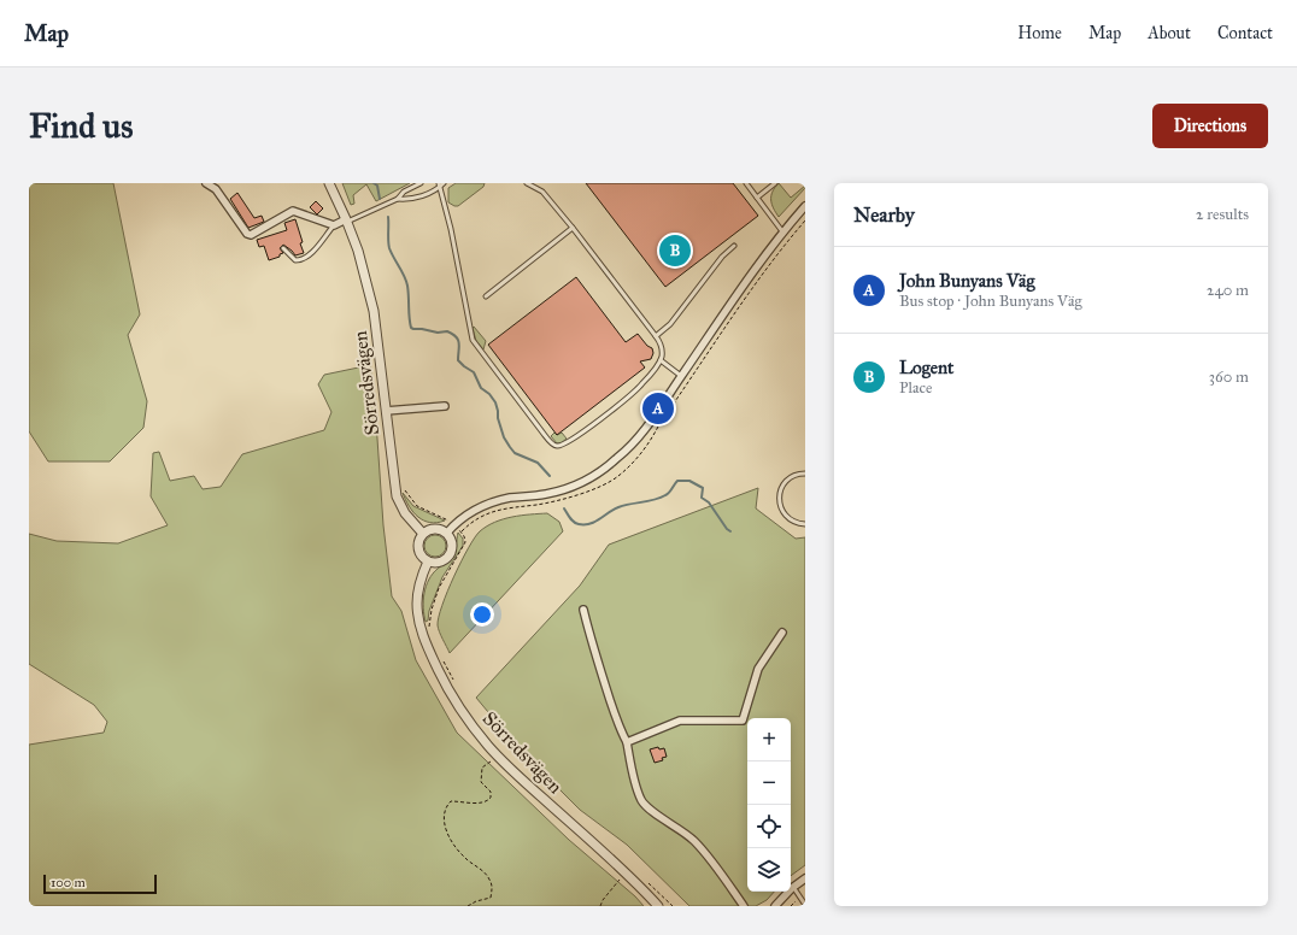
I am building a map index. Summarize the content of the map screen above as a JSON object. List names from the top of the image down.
{
  "streets": {
    "street": ["Sörredsvägen"]
  },
  "scale_bar": "100 m",
  "page": {
    "header": "Map",
    "nav": [
      "Home",
      "Map",
      "About",
      "Contact"
    ],
    "buttons": "Directions",
    "title": "Find us",
    "heading": ["Nearby", "2 results"],
    "pins": ["B", "A"],
    "list": [
      {
        "mark": "A",
        "name": "John Bunyans Väg",
        "note": "Bus stop · John Bunyans Väg",
        "value": "240 m"
      },
      {
        "mark": "B",
        "name": "Logent",
        "note": "Place",
        "value": "360 m"
      }
    ],
    "map_buttons": ["+", "−"],
    "scale": "100 m"
  }
}
